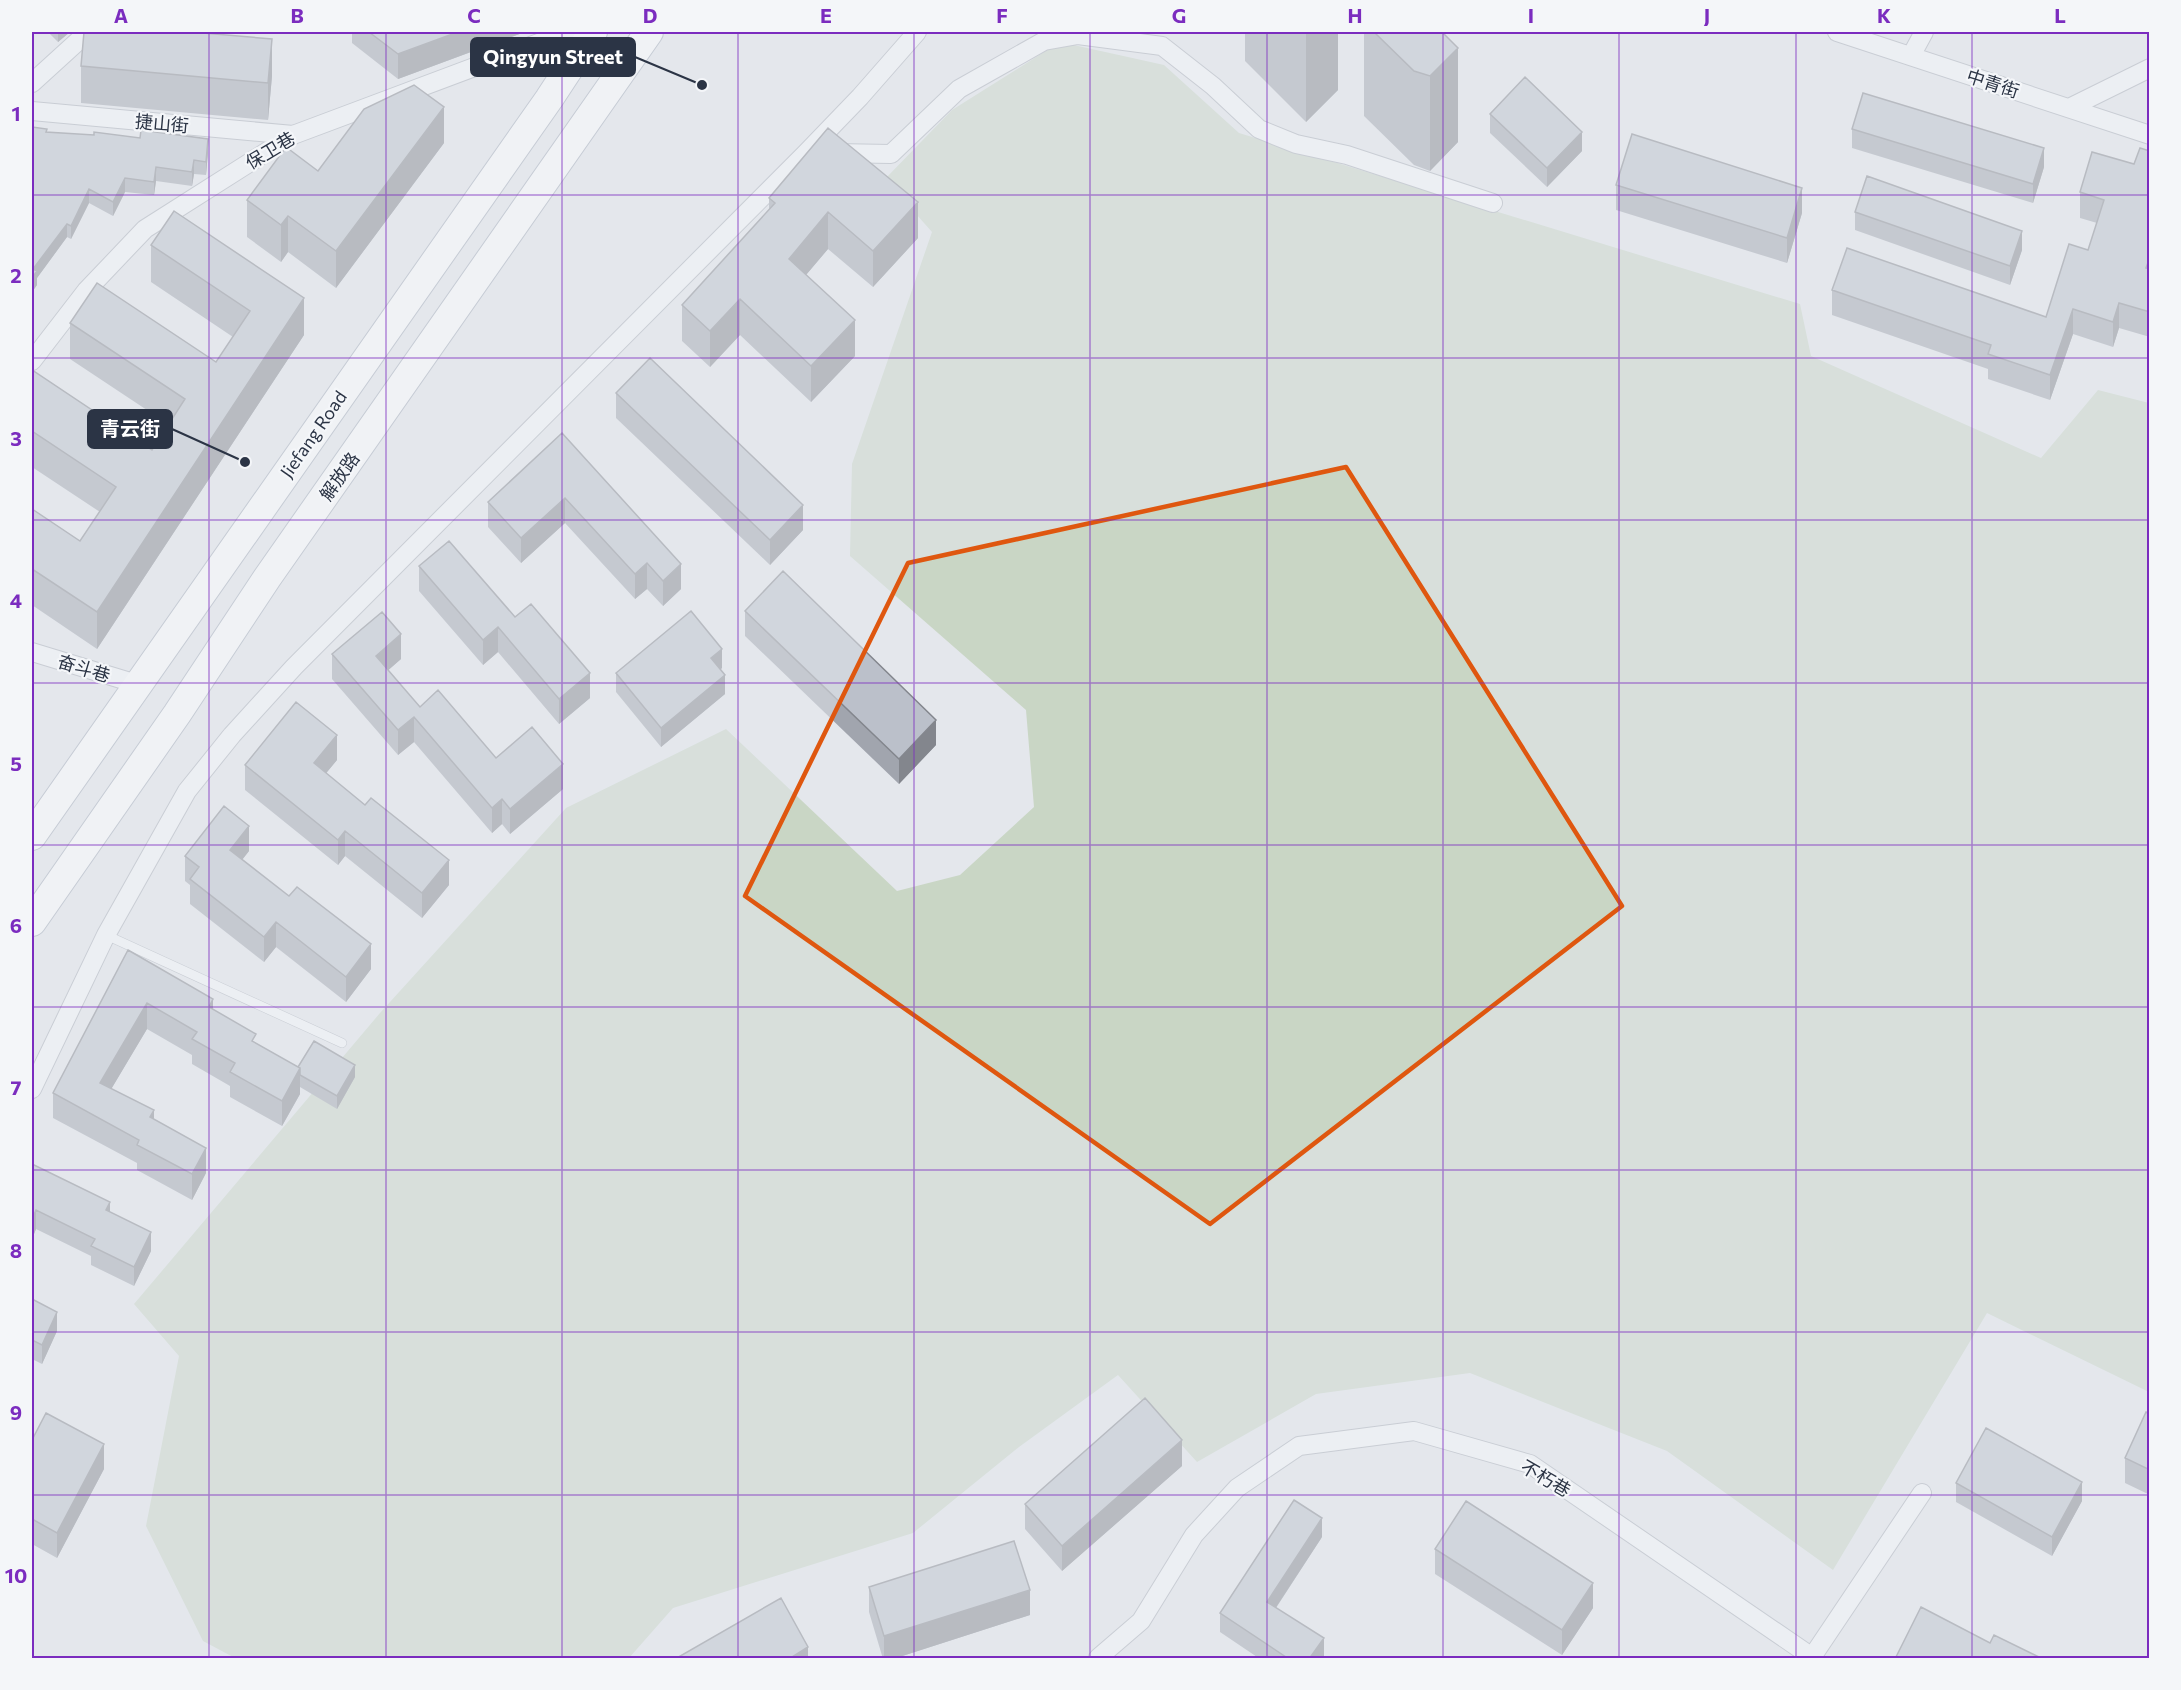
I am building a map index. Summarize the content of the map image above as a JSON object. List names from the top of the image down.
{
  "streets": {
    "main road": ["Jiefang Road", "解放路"],
    "street": [
      "中青街",
      "捷山街",
      "保卫巷",
      "奋斗巷",
      "不朽巷"
    ]
  },
  "crossings": [
    ["捷山街", "保卫巷"],
    ["Jiefang Road", "奋斗巷"]
  ],
  "places": ["Qingyun Street", "青云街"],
  "grid": {
    "columns": [
      "A",
      "B",
      "C",
      "D",
      "E",
      "F",
      "G",
      "H",
      "I",
      "J",
      "K",
      "L"
    ],
    "rows": [
      "1",
      "2",
      "3",
      "4",
      "5",
      "6",
      "7",
      "8",
      "9",
      "10"
    ]
  }
}
